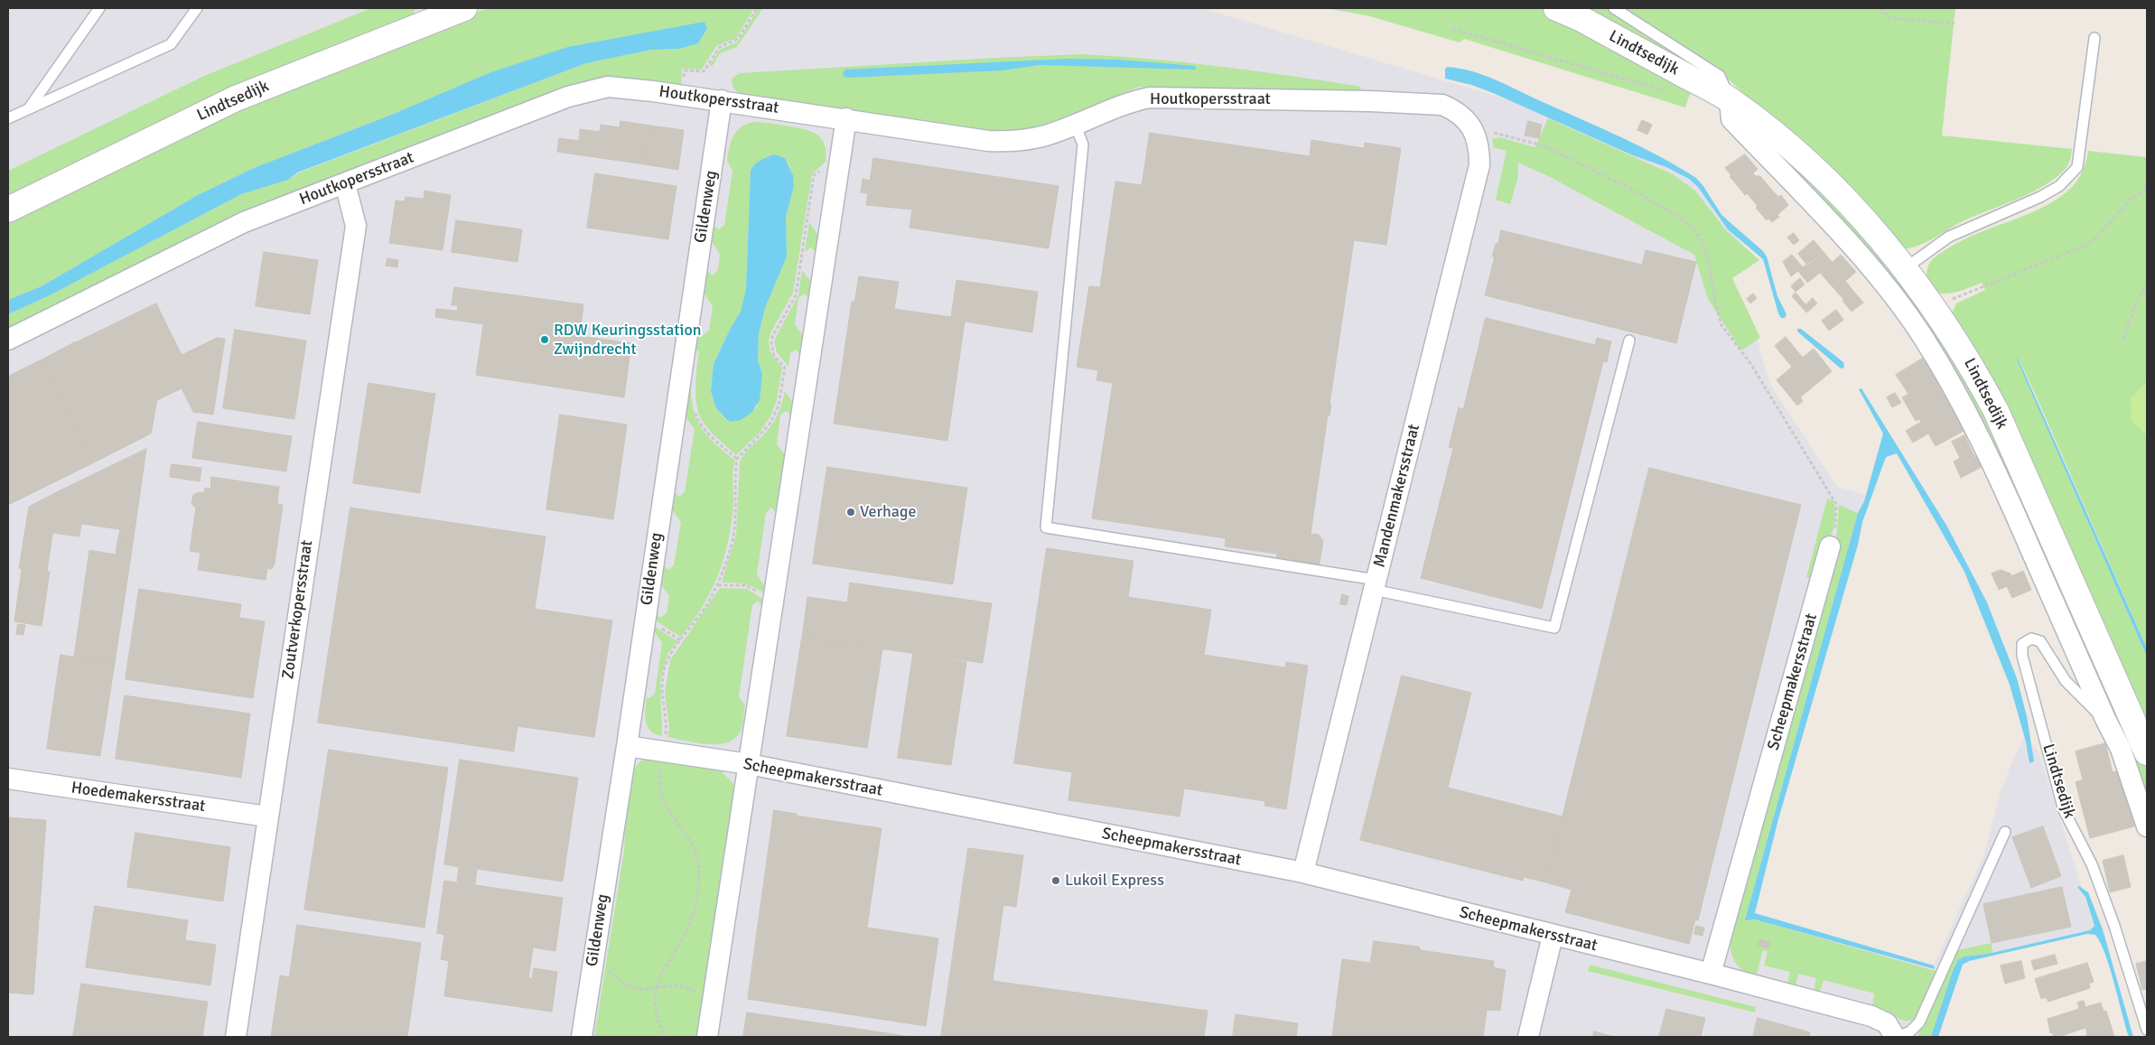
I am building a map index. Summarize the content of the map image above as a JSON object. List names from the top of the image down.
{
  "streets": {
    "street": [
      "Lindtsedijk",
      "Houtkopersstraat",
      "Gildenweg",
      "Mandenmakersstraat",
      "Zoutverkopersstraat",
      "Scheepmakersstraat",
      "Hoedemakersstraat"
    ]
  },
  "crossings": [
    ["Houtkopersstraat", "Gildenweg"],
    ["Houtkopersstraat", "Mandenmakersstraat"],
    ["Houtkopersstraat", "Zoutverkopersstraat"],
    ["Gildenweg", "Scheepmakersstraat"],
    ["Mandenmakersstraat", "Scheepmakersstraat"],
    ["Zoutverkopersstraat", "Hoedemakersstraat"]
  ],
  "places": ["RDW Keuringsstation Zwijndrecht", "Verhage", "Lukoil Express"]
}
